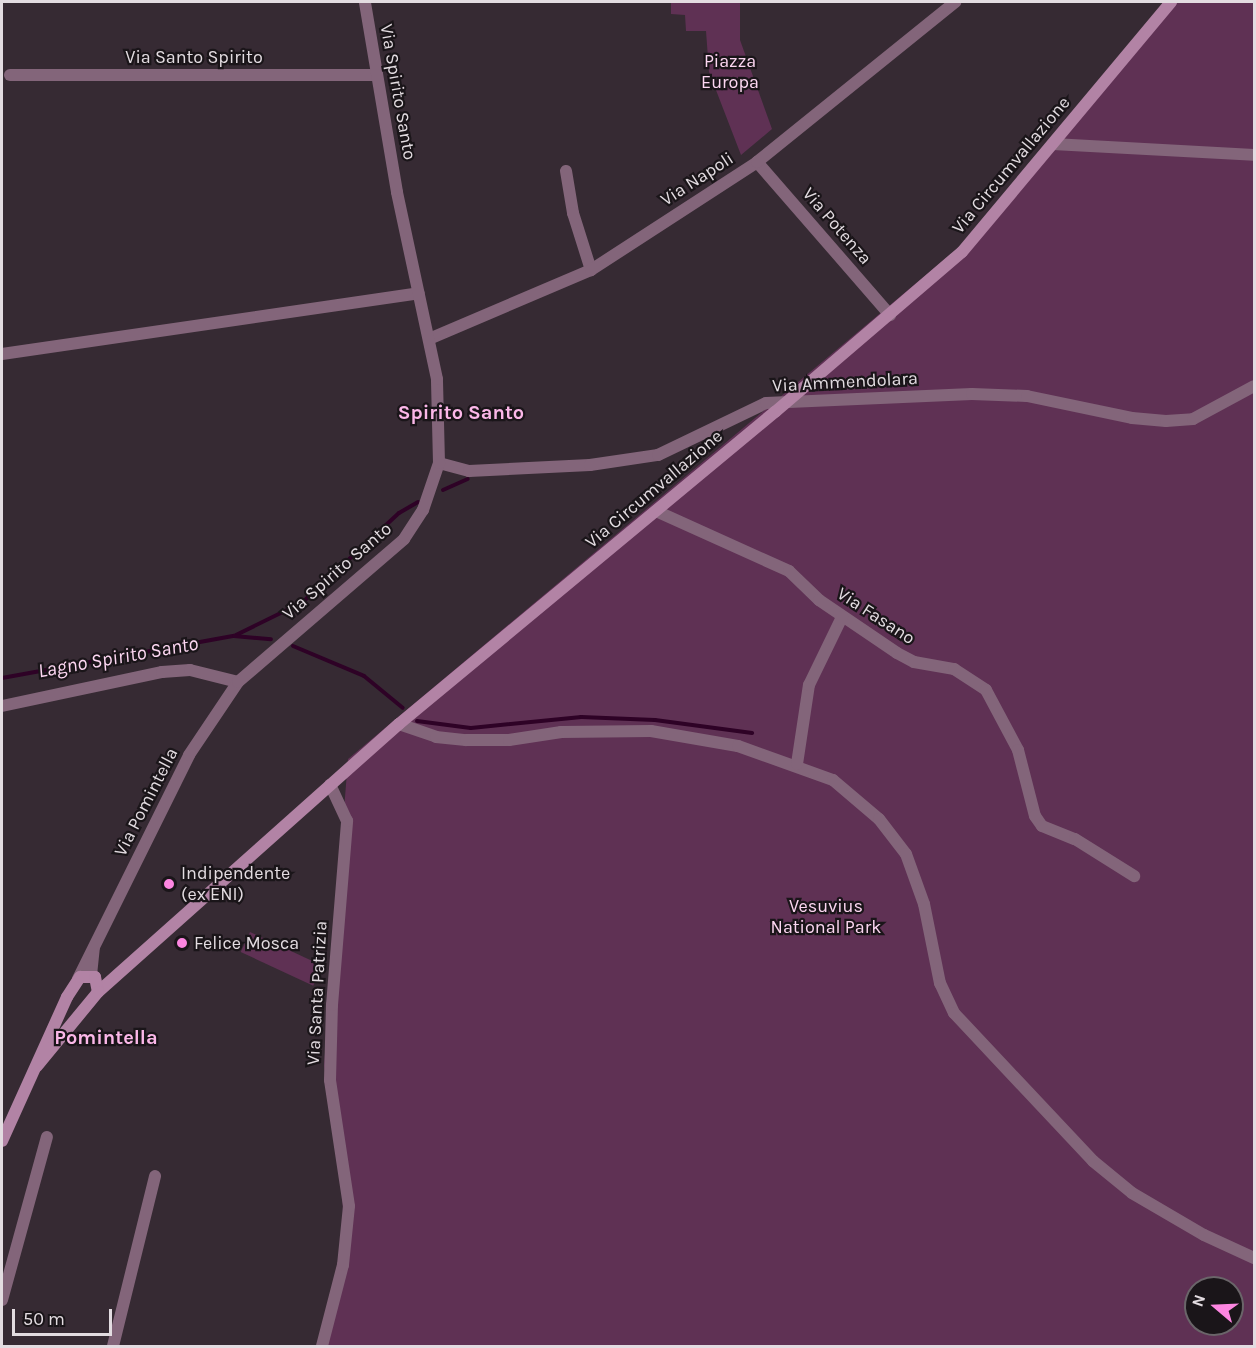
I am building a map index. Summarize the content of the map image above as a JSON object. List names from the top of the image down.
{
  "streets": {
    "main road": ["Via Circumvallazione", "Via Pomintella"],
    "street": [
      "Via Santo Spirito",
      "Via Spirito Santo",
      "Via Napoli",
      "Via Potenza",
      "Via Ammendolara",
      "Via Fasano",
      "Via Santa Patrizia"
    ]
  },
  "crossings": [
    ["Via Santo Spirito", "Via Spirito Santo"],
    ["Via Spirito Santo", "Via Napoli"],
    ["Via Spirito Santo", "Via Ammendolara"],
    ["Via Spirito Santo", "Via Pomintella"],
    ["Via Circumvallazione", "Via Potenza"],
    ["Via Circumvallazione", "Via Fasano"],
    ["Via Circumvallazione", "Via Pomintella"],
    ["Via Circumvallazione", "Via Santa Patrizia"],
    ["Via Napoli", "Via Potenza"]
  ],
  "districts": ["Spirito Santo", "Pomintella"],
  "water": ["Lagno Spirito Santo"],
  "parks": ["Piazza Europa", "Vesuvius National Park"],
  "places": ["Indipendente (ex ENI)", "Felice Mosca"],
  "scale_bar": "50 m",
  "north": "left"
}
